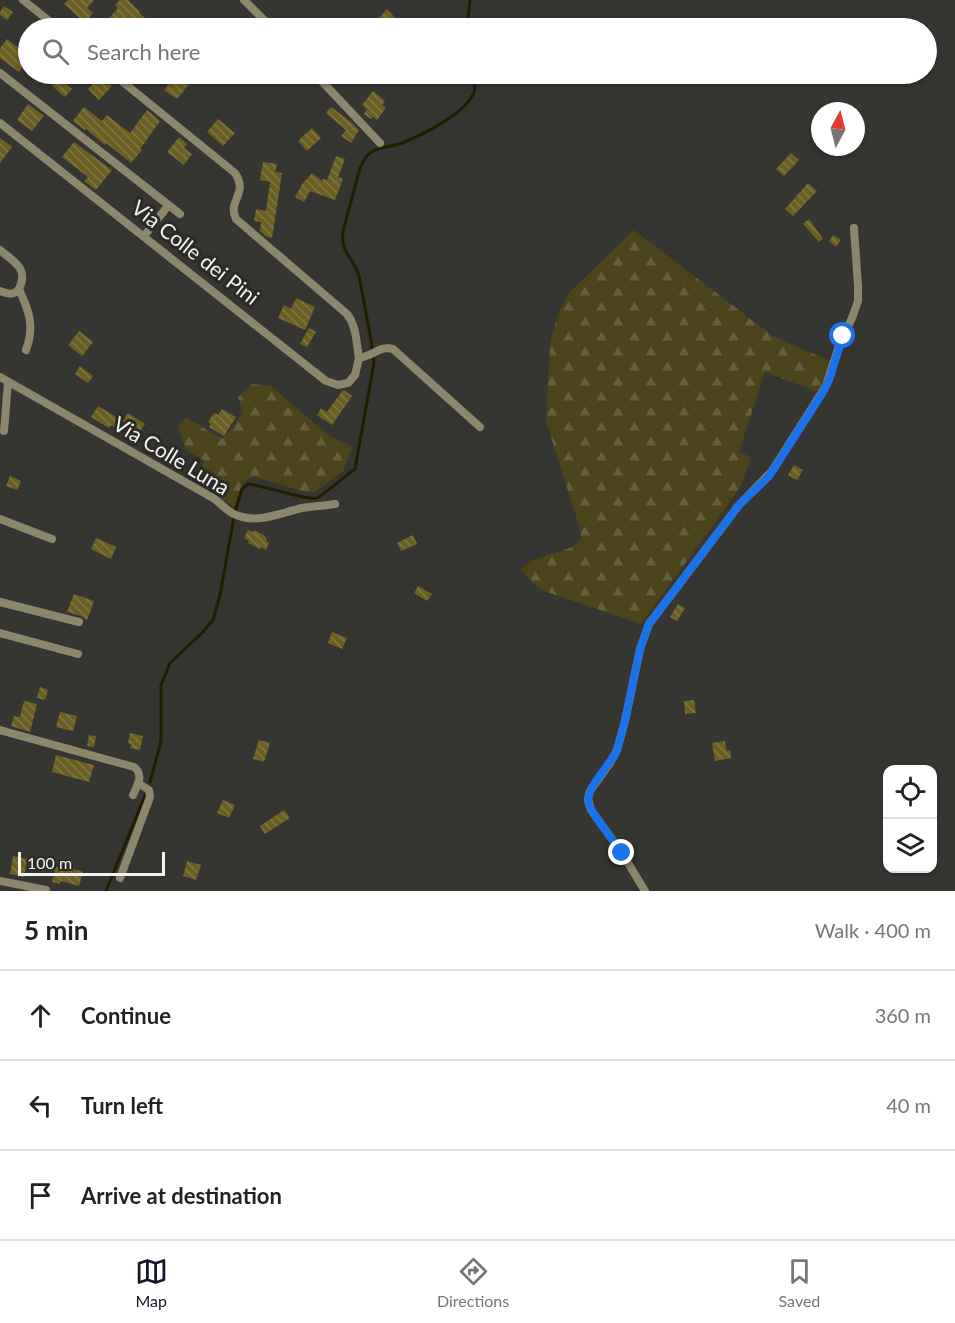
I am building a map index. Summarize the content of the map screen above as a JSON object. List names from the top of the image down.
{
  "streets": {
    "street": ["Via Colle dei Pini", "Via Colle Luna"]
  },
  "scale_bar": "100 m",
  "north": "top",
  "page": {
    "search": "Search here",
    "scale": "100 m",
    "heading": ["5 min", "Walk · 400 m"],
    "list": [
      ["Continue", "360 m"],
      ["Turn left", "40 m"],
      "Arrive at destination"
    ],
    "nav": ["Map", "Directions", "Saved"]
  }
}
